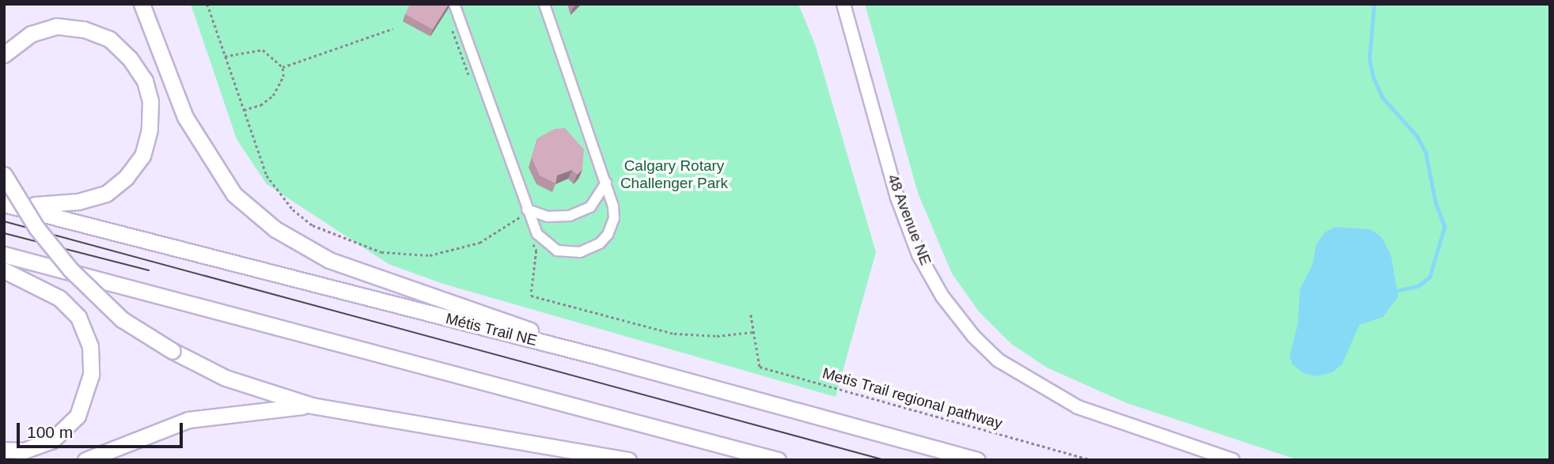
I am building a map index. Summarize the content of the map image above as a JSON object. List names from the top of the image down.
{
  "streets": {
    "main road": ["Métis Trail NE"],
    "street": ["48 Avenue NE"],
    "path": ["Metis Trail regional pathway"]
  },
  "parks": ["Calgary Rotary Challenger Park"],
  "scale_bar": "100 m"
}
